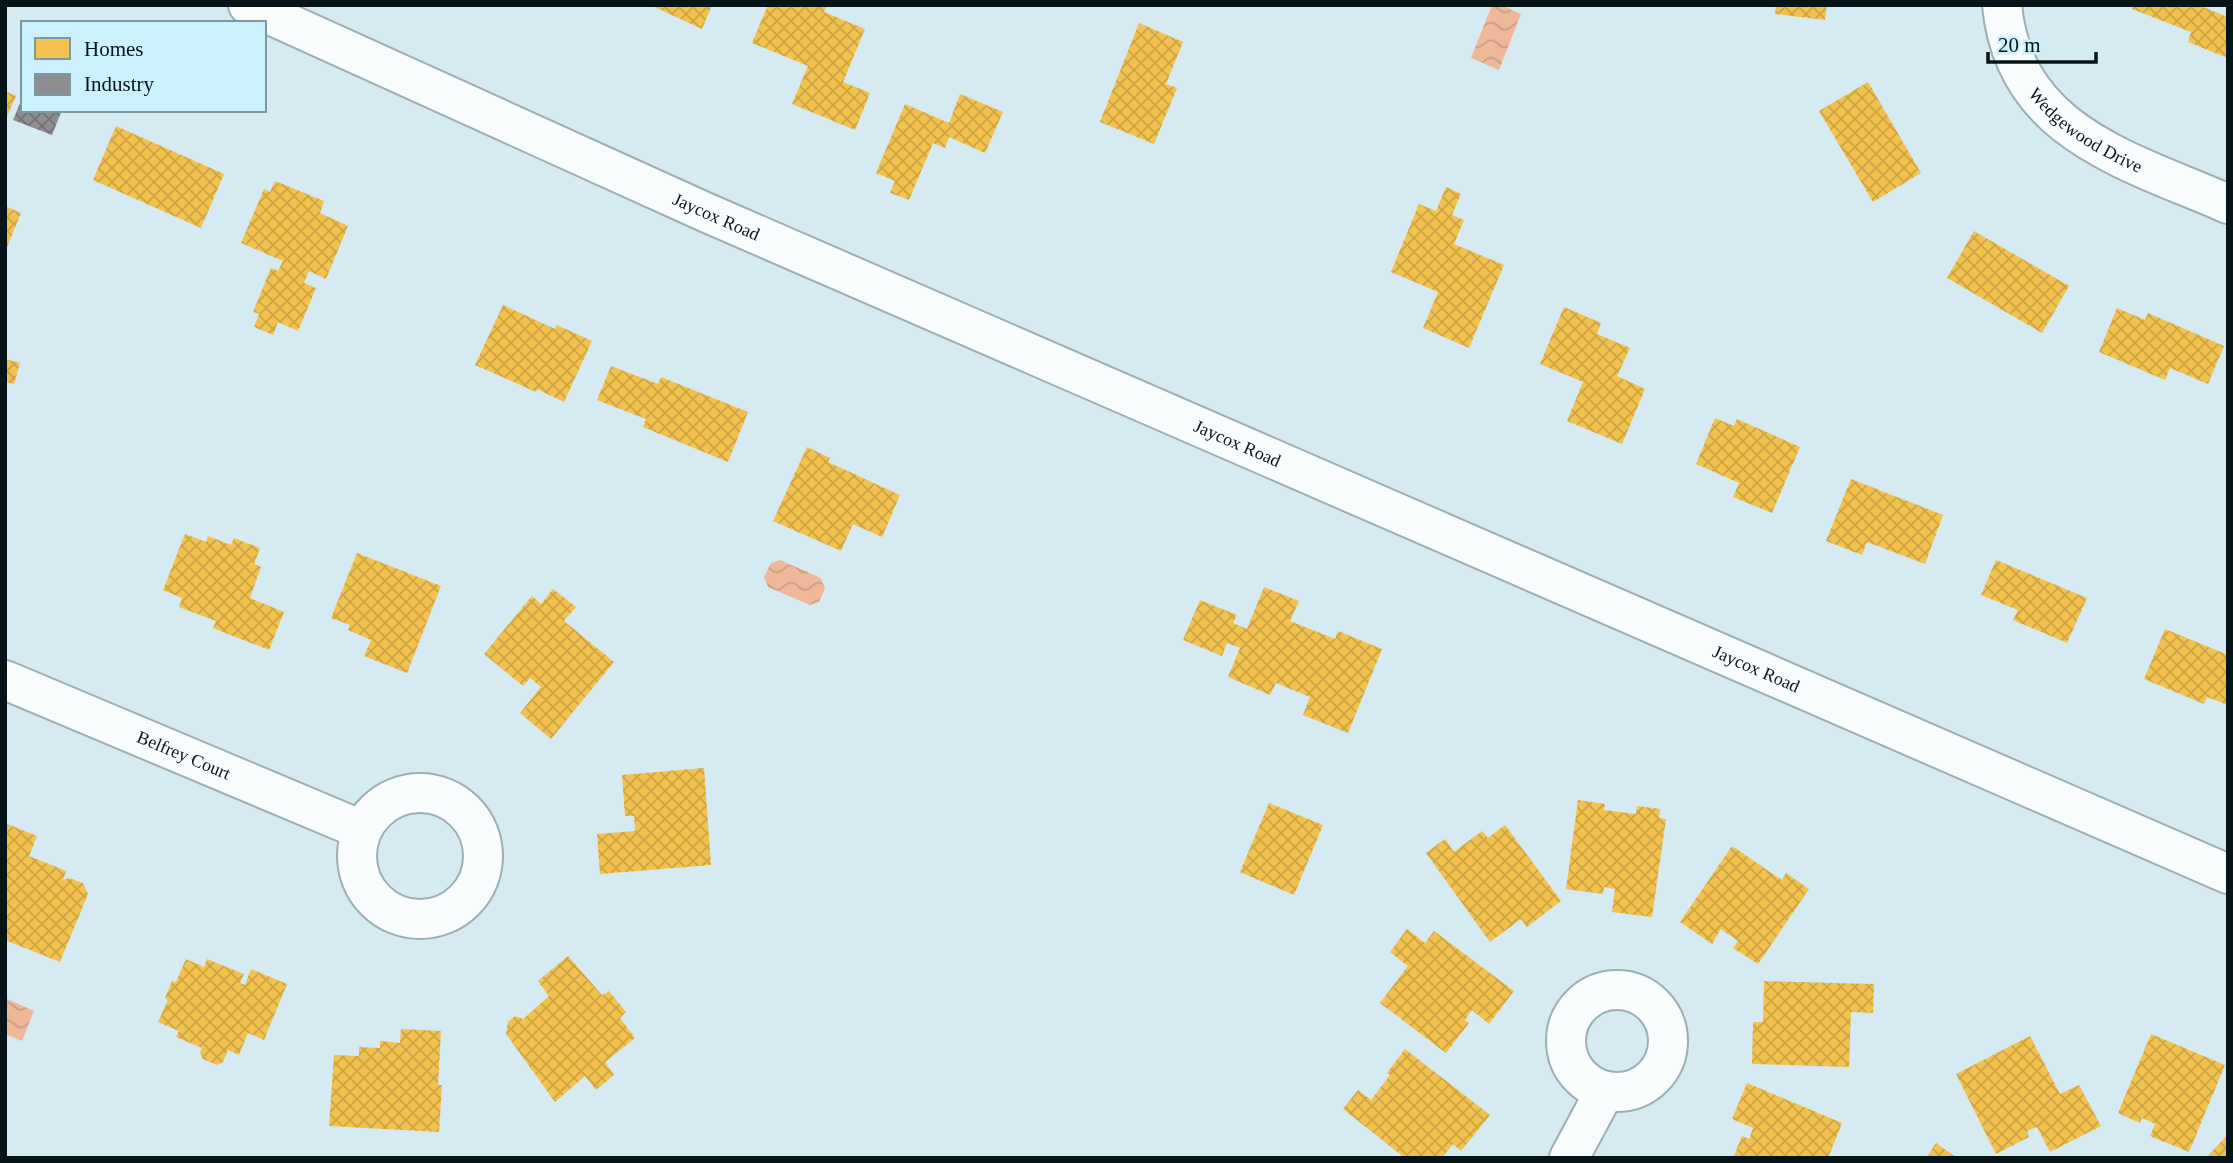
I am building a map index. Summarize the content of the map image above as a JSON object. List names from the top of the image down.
{
  "streets": {
    "street": ["Wedgewood Drive", "Jaycox Road", "Belfrey Court"]
  },
  "legend": ["Homes", "Industry"],
  "scale_bar": "20 m"
}
